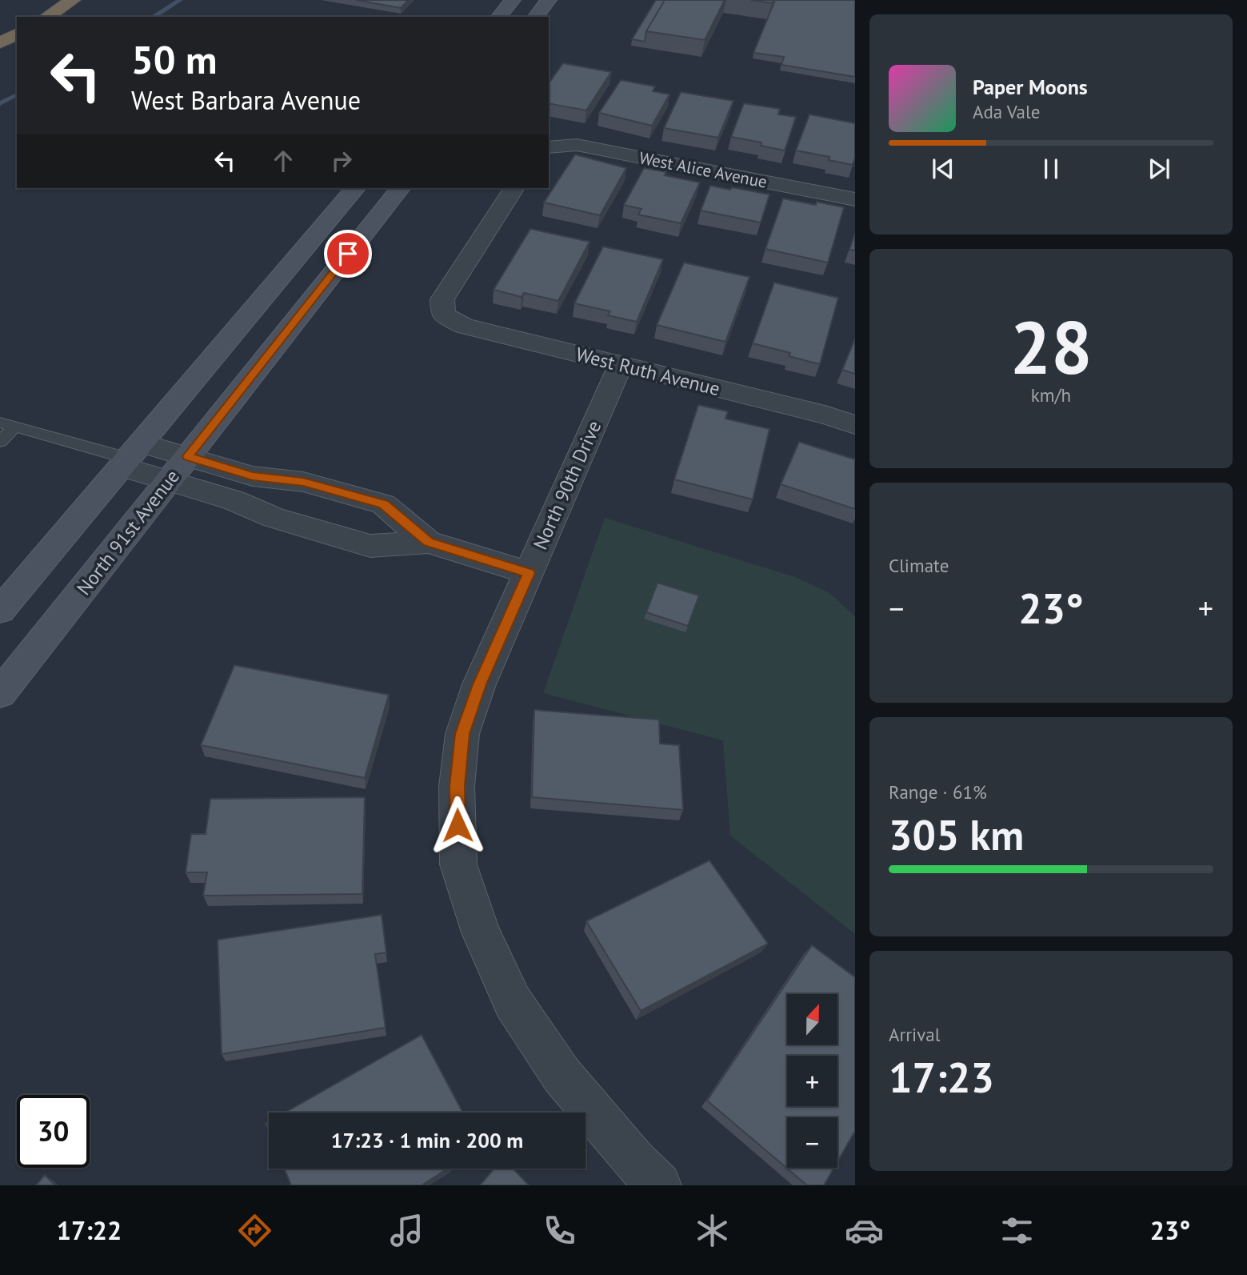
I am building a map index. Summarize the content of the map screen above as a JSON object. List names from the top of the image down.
{
  "streets": {
    "main road": ["North 91st Avenue"],
    "street": ["West Alice Avenue", "West Ruth Avenue", "North 90th Drive"]
  },
  "crossings": [
    ["West Ruth Avenue", "North 90th Drive"]
  ],
  "north": "top",
  "page": {
    "turn": ["50 m", "West Barbara Avenue"],
    "song": ["Paper Moons", "Ada Vale"],
    "tile": [
      ["28", "km/h"],
      "Climate",
      ["Range · 61%", "305 km"],
      ["Arrival", "17:23"]
    ],
    "heat": ["−", "23°", "+"],
    "map_buttons": ["+", "−"],
    "limit": "30",
    "trip": "17:23 · 1 min · 200 m",
    "tabs": ["17:22", "23°"]
  }
}
